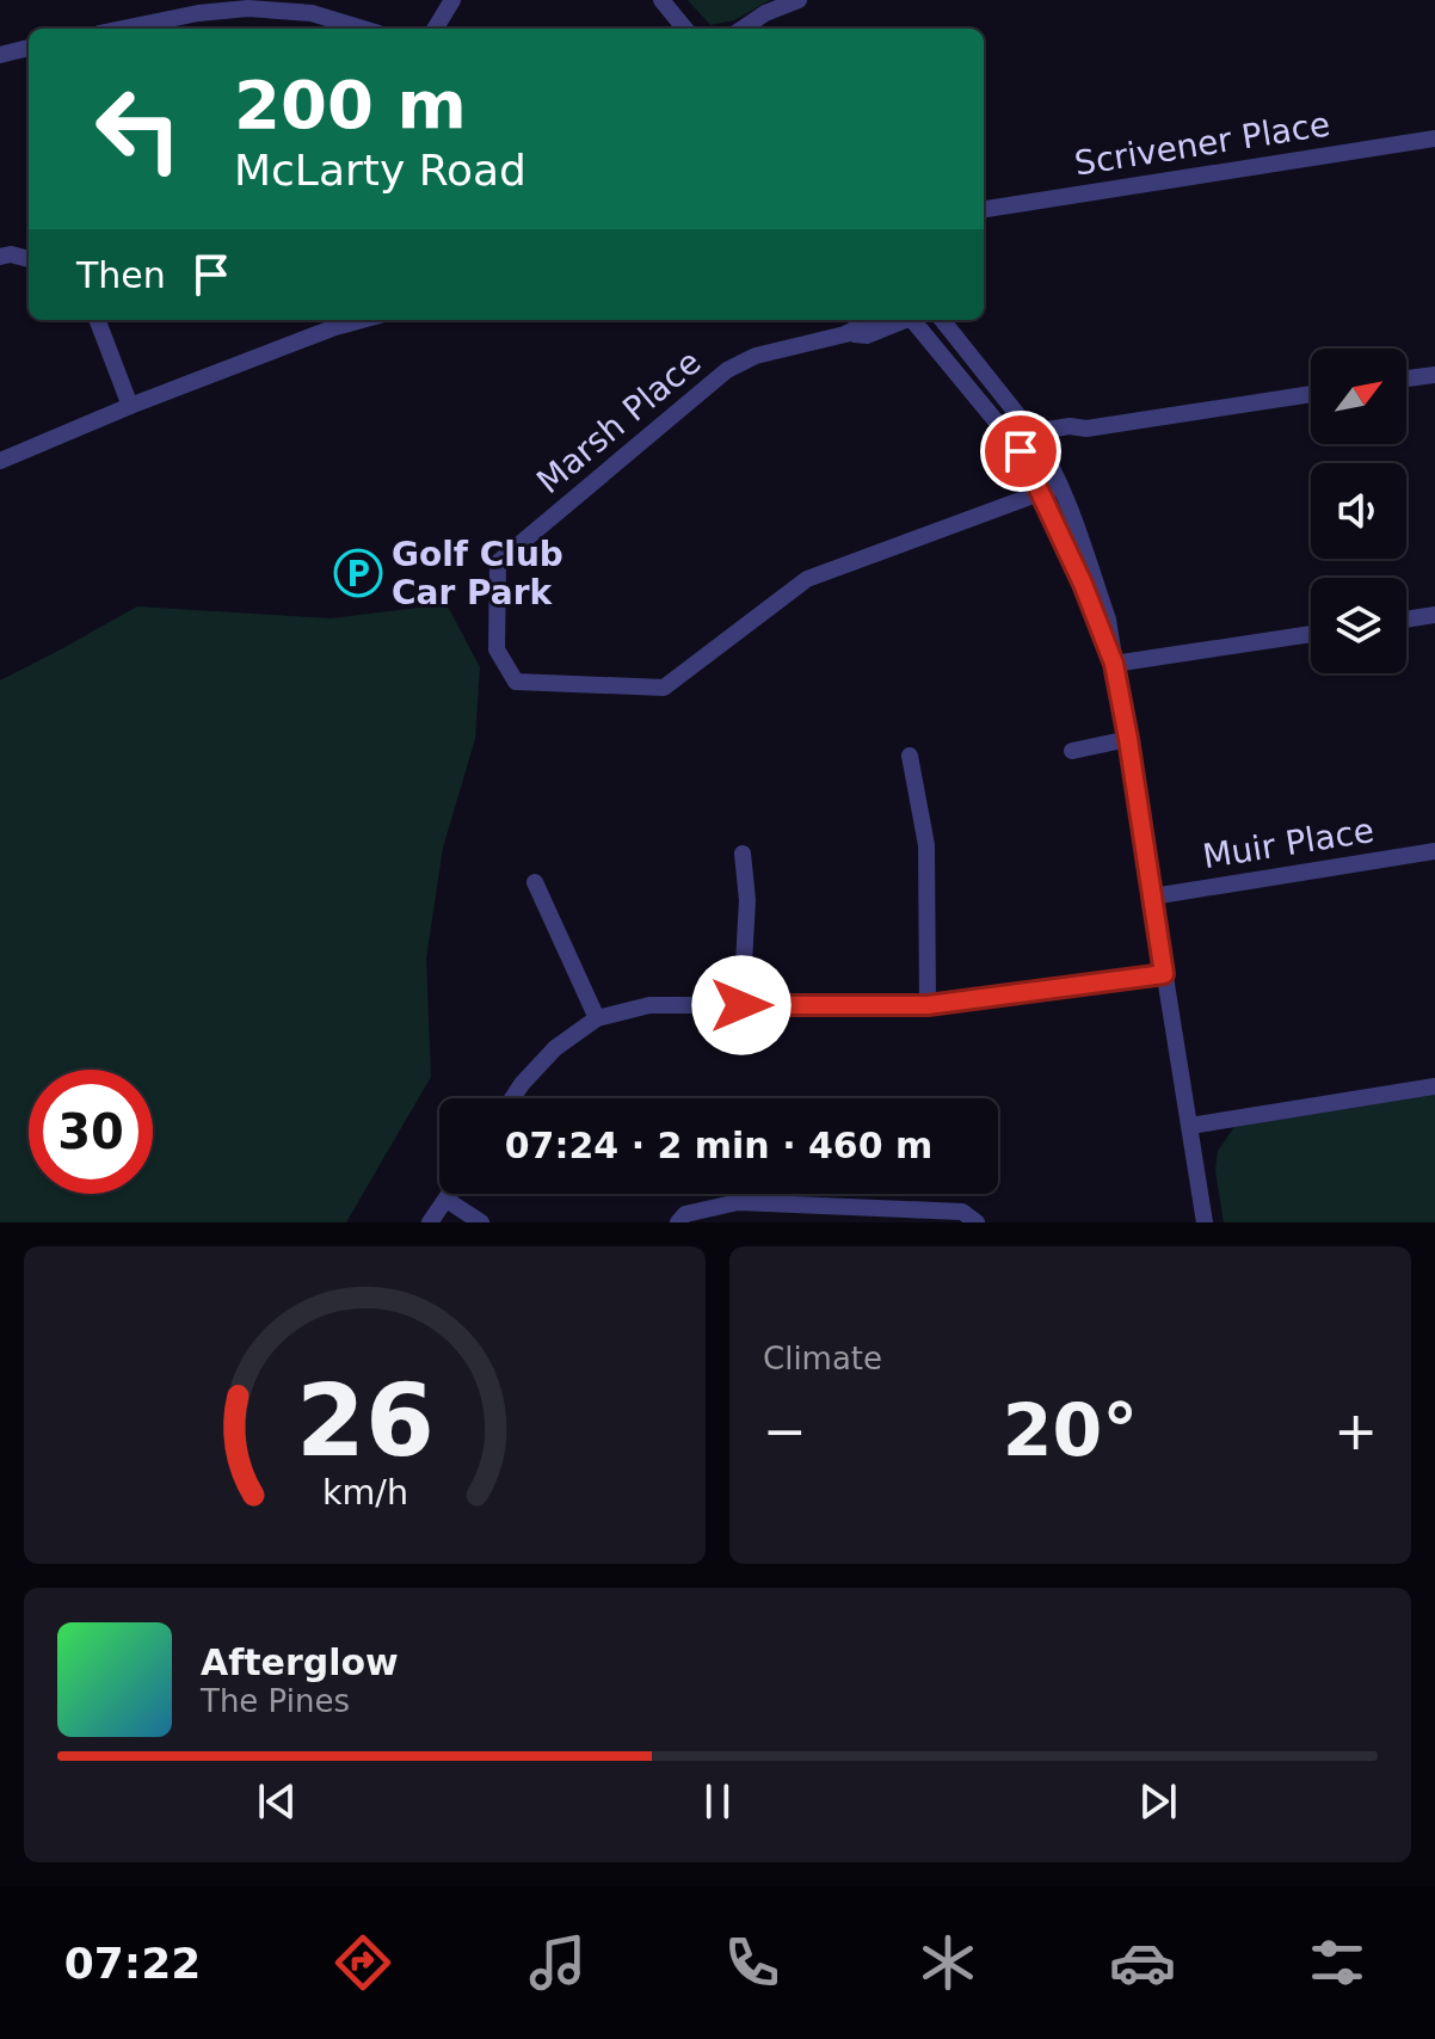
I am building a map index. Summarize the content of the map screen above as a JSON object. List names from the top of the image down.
{
  "streets": {
    "street": ["Scrivener Place", "Marsh Place", "Muir Place"]
  },
  "places": {
    "parking": ["Golf Club Car Park"]
  },
  "north": "top right",
  "page": {
    "turn": ["200 m", "McLarty Road"],
    "then": "Then",
    "limit": "30",
    "trip": "07:24 · 2 min · 460 m",
    "tile": "Climate",
    "heat": ["−", "20°", "+"],
    "song": ["Afterglow", "The Pines"],
    "tabs": "07:22",
    "gauge": ["26", "km/h"]
  }
}
